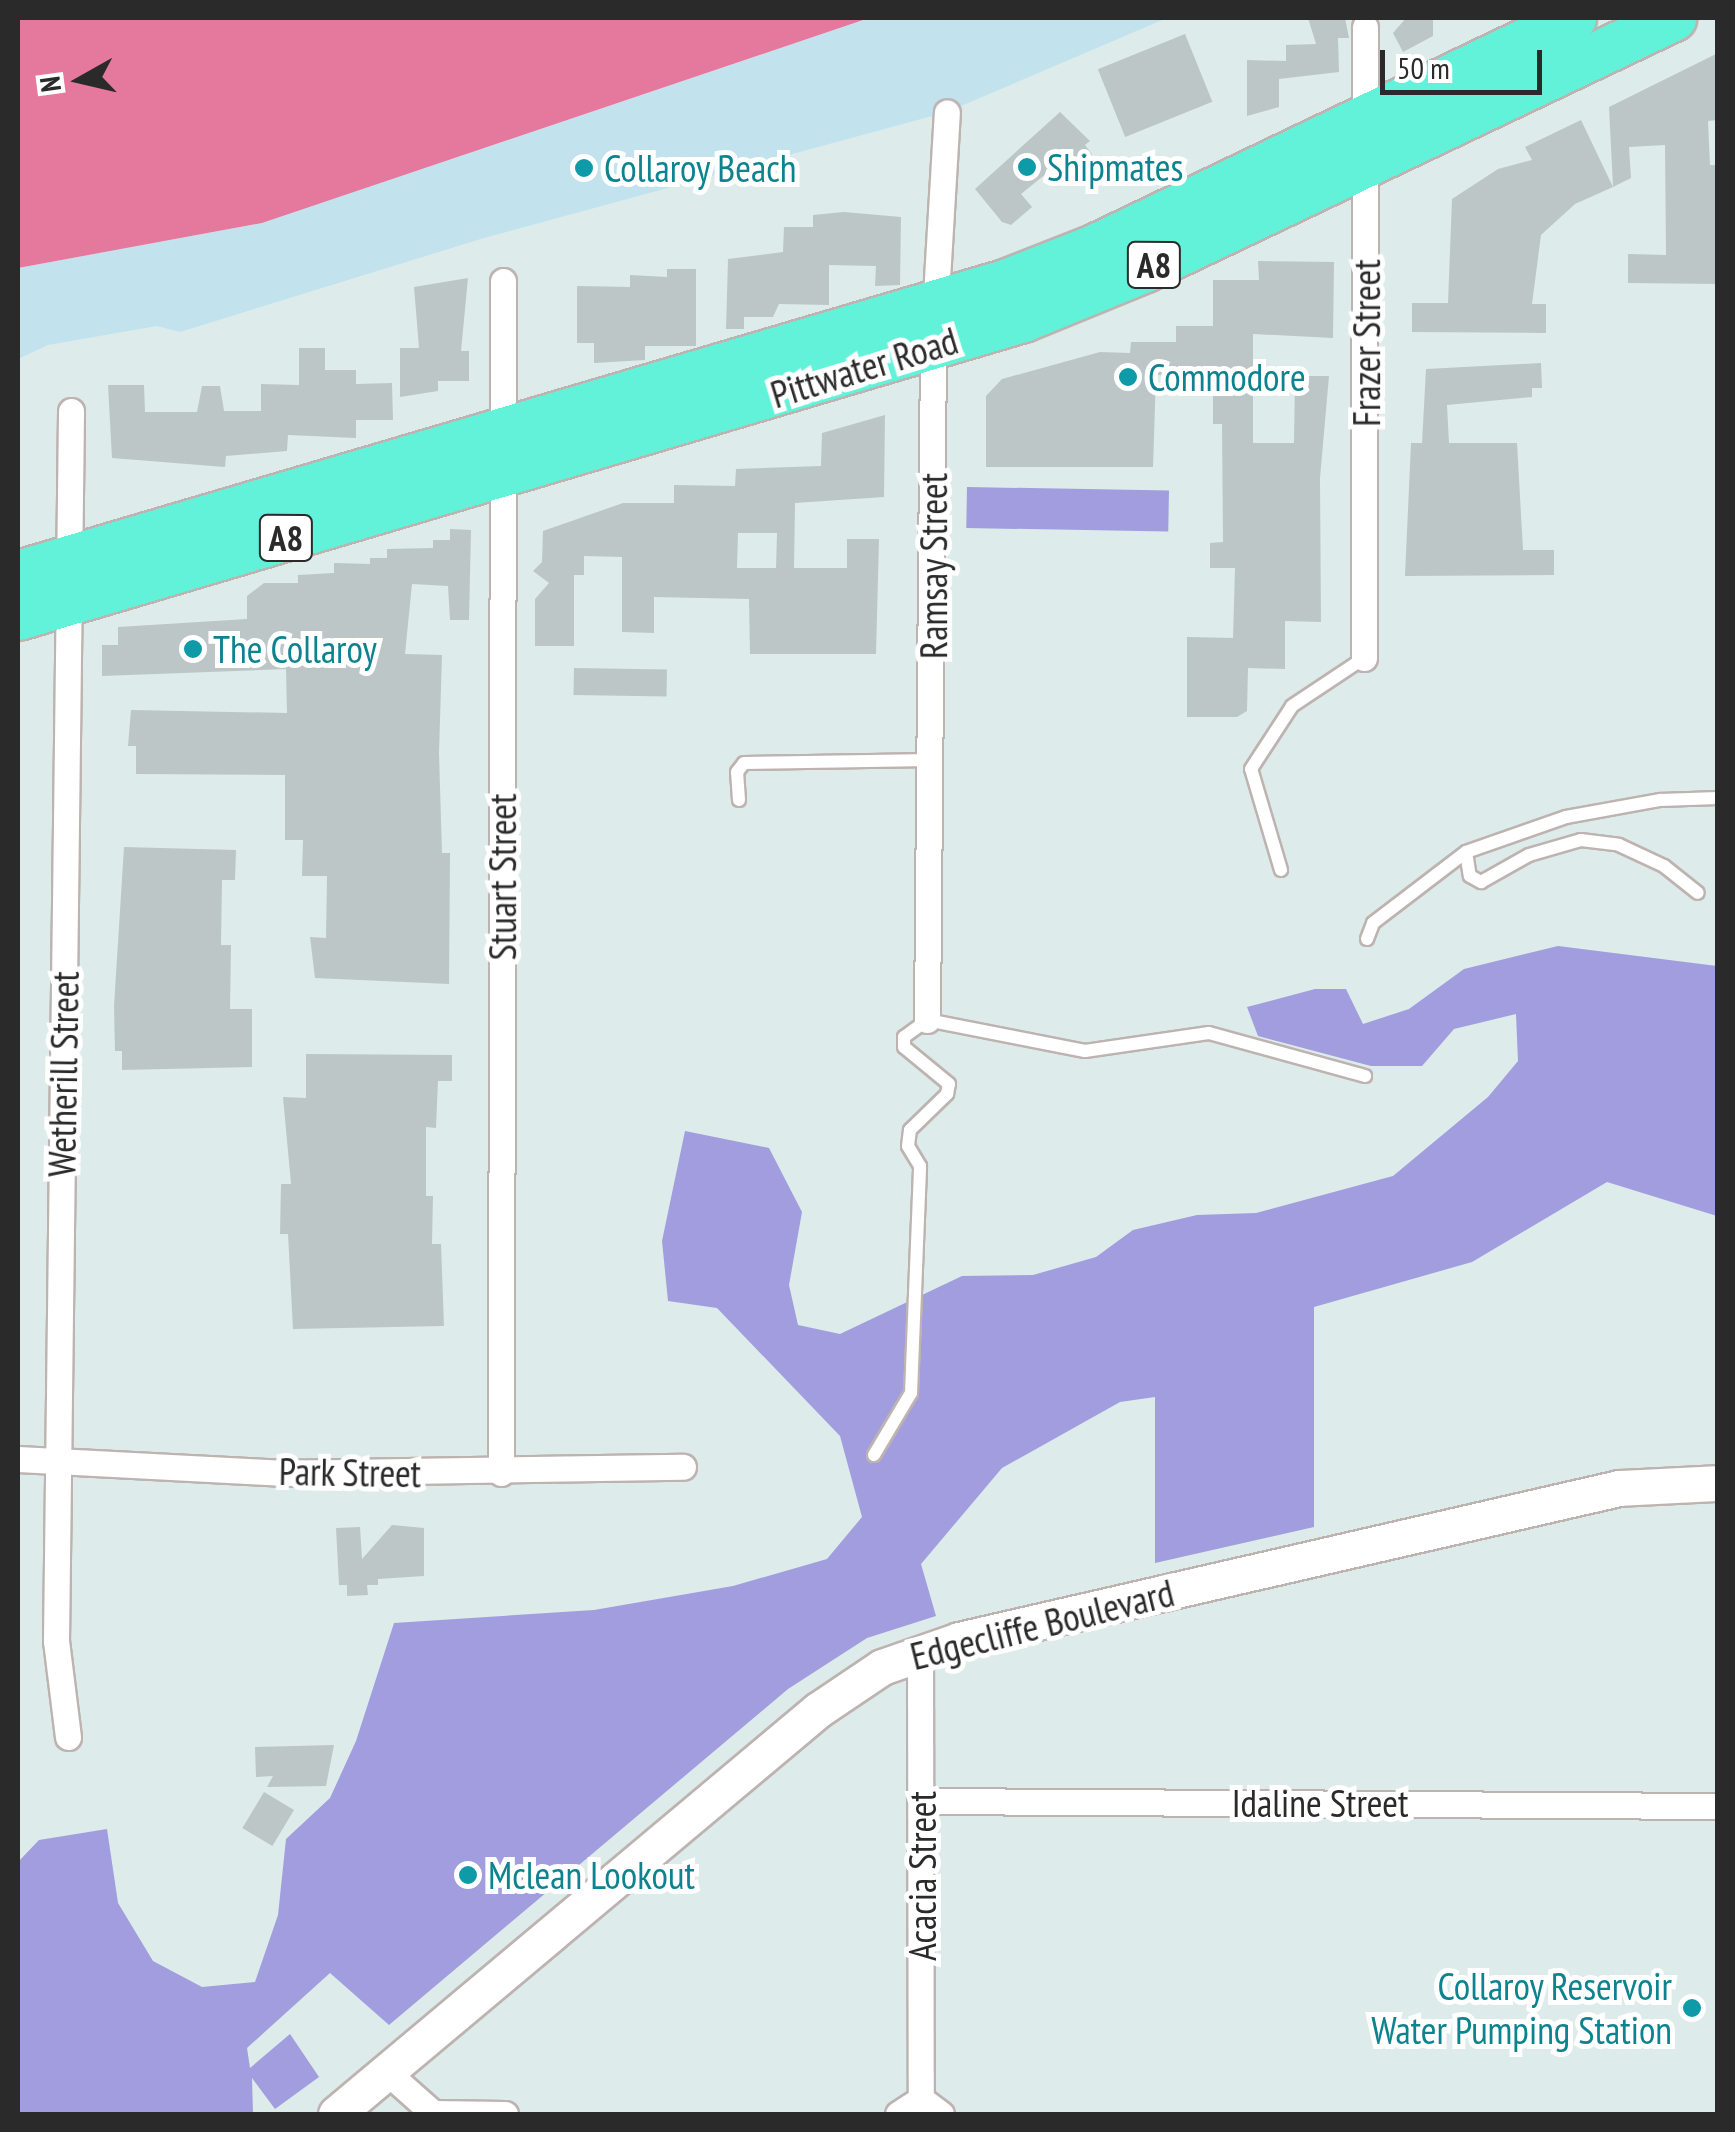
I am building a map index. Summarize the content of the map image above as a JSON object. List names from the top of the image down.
{
  "streets": {
    "highway": ["A8", "Pittwater Road"],
    "street": [
      "Frazer Street",
      "Ramsay Street",
      "Stuart Street",
      "Wetherill Street",
      "Park Street",
      "Edgecliffe Boulevard",
      "Idaline Street",
      "Acacia Street"
    ]
  },
  "crossings": [
    ["Frazer Street", "Pittwater Road"],
    ["Pittwater Road", "Ramsay Street"],
    ["Pittwater Road", "Stuart Street"],
    ["Pittwater Road", "Wetherill Street"],
    ["Stuart Street", "Park Street"],
    ["Wetherill Street", "Park Street"],
    ["Edgecliffe Boulevard", "Acacia Street"],
    ["Idaline Street", "Acacia Street"]
  ],
  "places": [
    "Shipmates",
    "Collaroy Beach",
    "Commodore",
    "The Collaroy",
    "Mclean Lookout",
    "Collaroy Reservoir Water Pumping Station"
  ],
  "scale_bar": "50 m",
  "north": "left"
}
